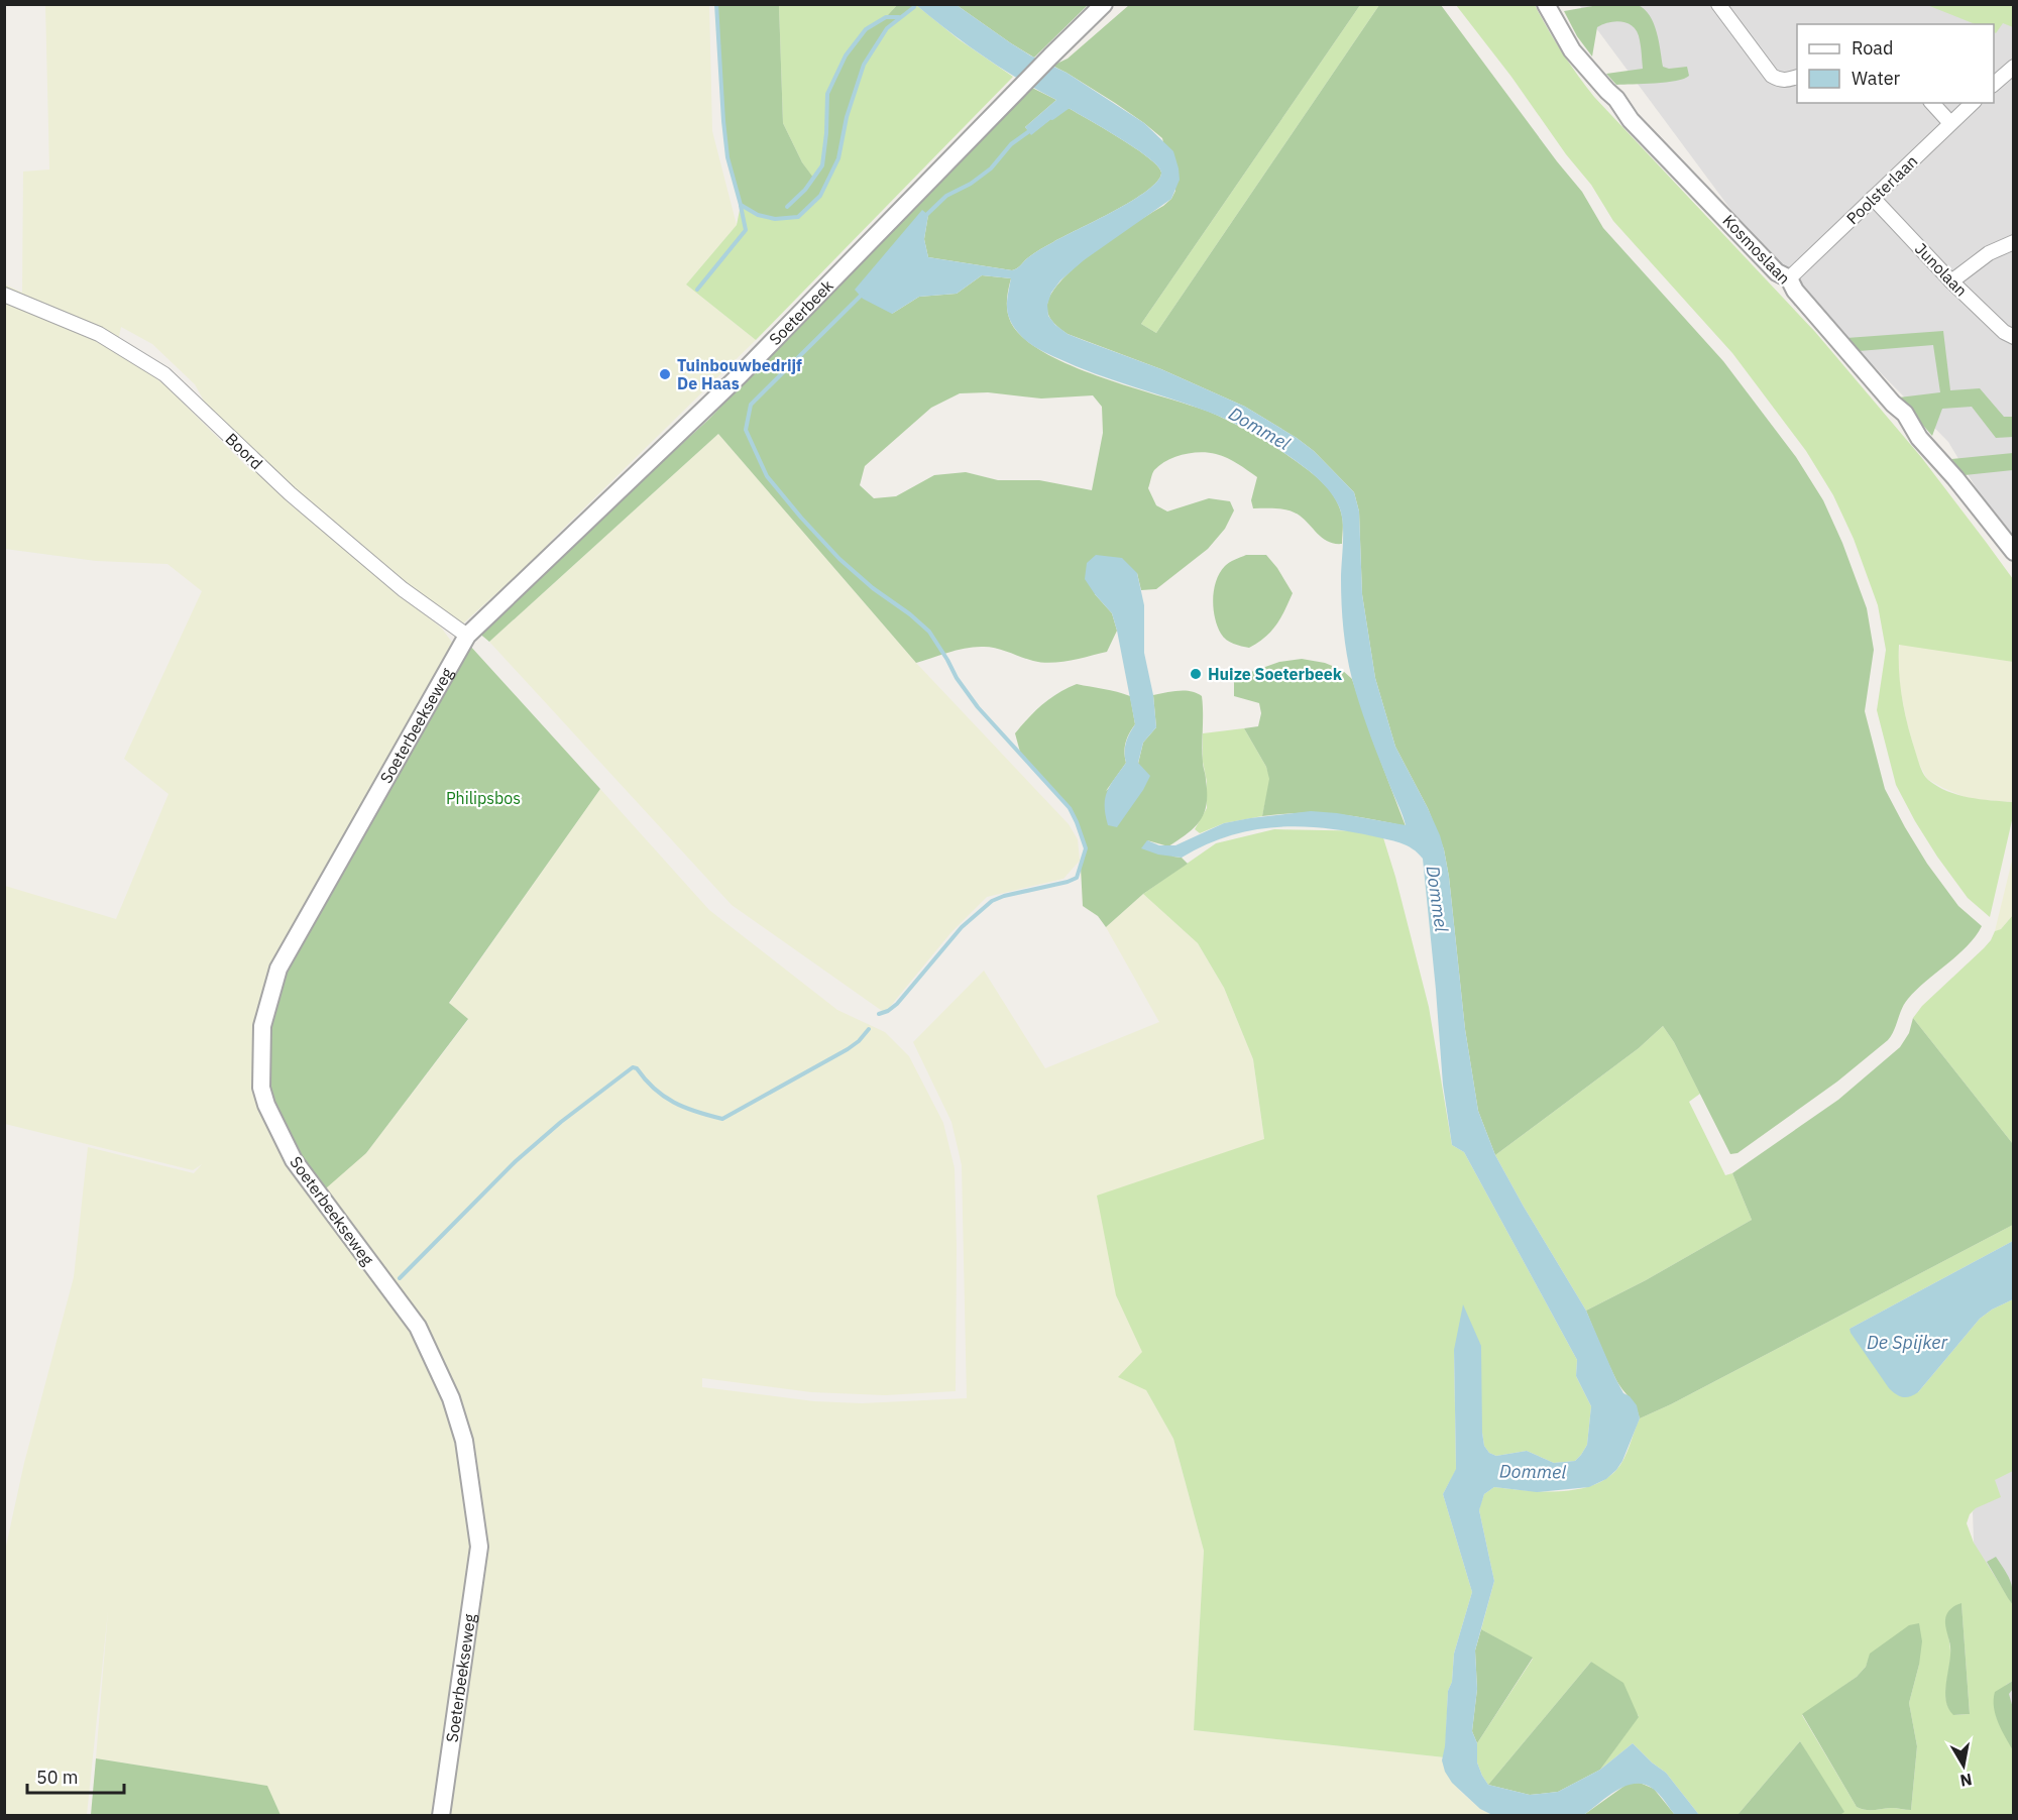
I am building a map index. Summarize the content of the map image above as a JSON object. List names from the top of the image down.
{
  "streets": {
    "street": [
      "Poolsterlaan",
      "Kosmoslaan",
      "Junolaan",
      "Soeterbeek",
      "Boord",
      "Soeterbeekseweg"
    ]
  },
  "crossings": [
    ["Poolsterlaan", "Kosmoslaan"],
    ["Poolsterlaan", "Junolaan"],
    ["Soeterbeek", "Boord"],
    ["Soeterbeek", "Soeterbeekseweg"],
    ["Boord", "Soeterbeekseweg"]
  ],
  "water": ["Dommel", "De Spijker"],
  "parks": ["Philipsbos"],
  "places": ["Tuinbouwbedrijf De Haas", "Huize Soeterbeek"],
  "legend": ["Road", "Water"],
  "scale_bar": "50 m",
  "north": "bottom"
}
